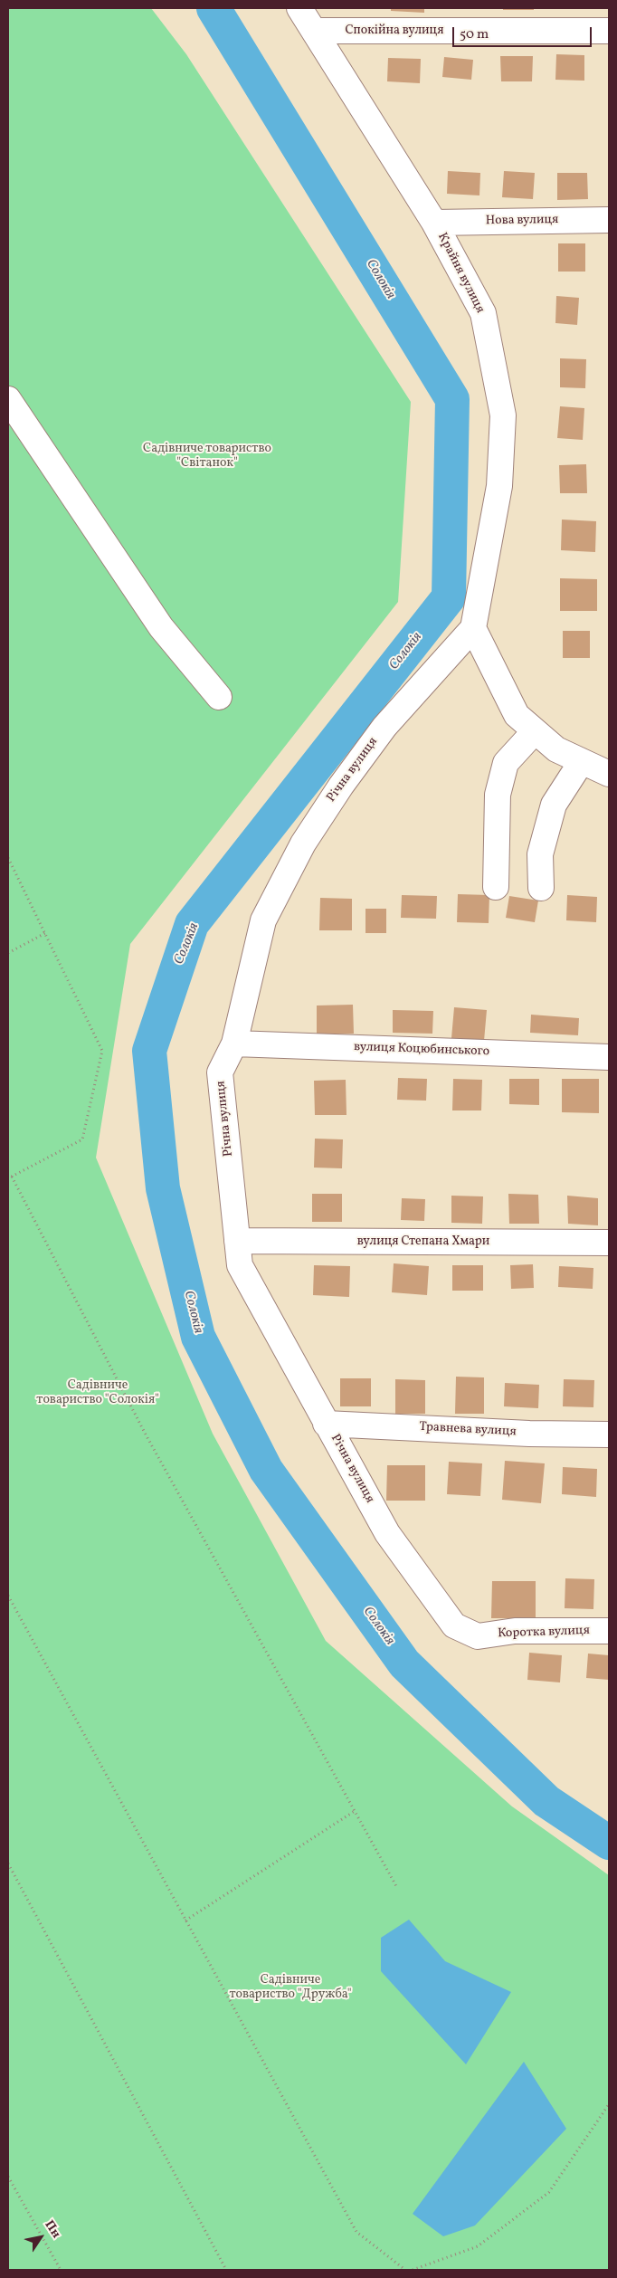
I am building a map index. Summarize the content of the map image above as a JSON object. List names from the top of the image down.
{
  "streets": {
    "street": [
      "Спокійна вулиця",
      "Нова вулиця",
      "Крайня вулиця",
      "Річна вулиця",
      "вулиця Коцюбинського",
      "вулиця Степана Хмари",
      "Травнева вулиця",
      "Коротка вулиця"
    ]
  },
  "crossings": [
    ["Спокійна вулиця", "Крайня вулиця"],
    ["Нова вулиця", "Крайня вулиця"],
    ["Крайня вулиця", "Річна вулиця"],
    ["Річна вулиця", "вулиця Коцюбинського"],
    ["Річна вулиця", "вулиця Степана Хмари"],
    ["Річна вулиця", "Травнева вулиця"],
    ["Річна вулиця", "Коротка вулиця"]
  ],
  "water": ["Солокія"],
  "parks": ["Садівниче товариство \"Світанок\"", "Садівниче товариство \"Солокія\"", "Садівниче товариство \"Дружба\""],
  "scale_bar": "50 m",
  "north": "top right"
}
